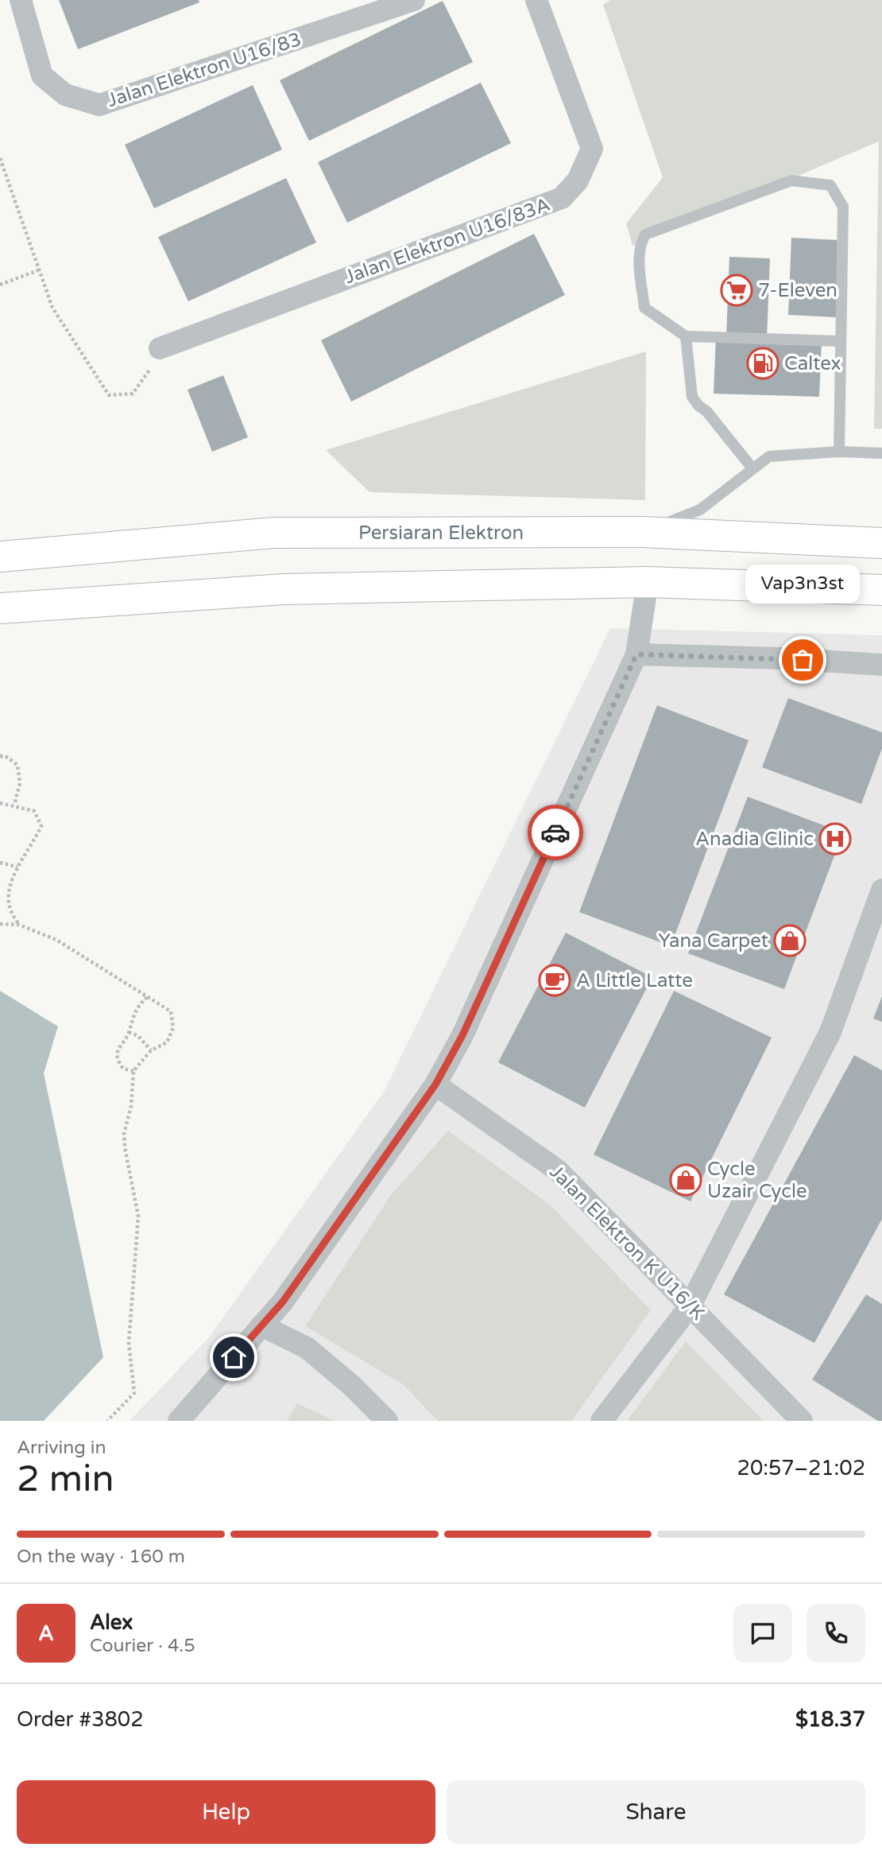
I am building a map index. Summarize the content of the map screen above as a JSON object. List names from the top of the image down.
{
  "streets": {
    "main road": ["Persiaran Elektron"],
    "street": ["Jalan Elektron U16/83", "Jalan Elektron U16/83A", "Jalan Elektron K U16/K"]
  },
  "places": {
    "supermarket": ["7-Eleven"],
    "fuel station": ["Caltex"],
    "other": ["Vap3n3st"],
    "hospital": ["Anadia Clinic"],
    "shop": ["Yana Carpet", "Cycle Uzair Cycle"],
    "cafe": ["A Little Latte"]
  },
  "page": {
    "bubble": "Vap3n3st",
    "heading": ["2 min", "Arriving in", "20:57–21:02"],
    "panel": [
      "Alex",
      "Courier · 4.5",
      "Order #3802",
      "$18.37"
    ],
    "bar": "On the way · 160 m",
    "round": "A",
    "buttons": ["Help", "Share"]
  }
}
